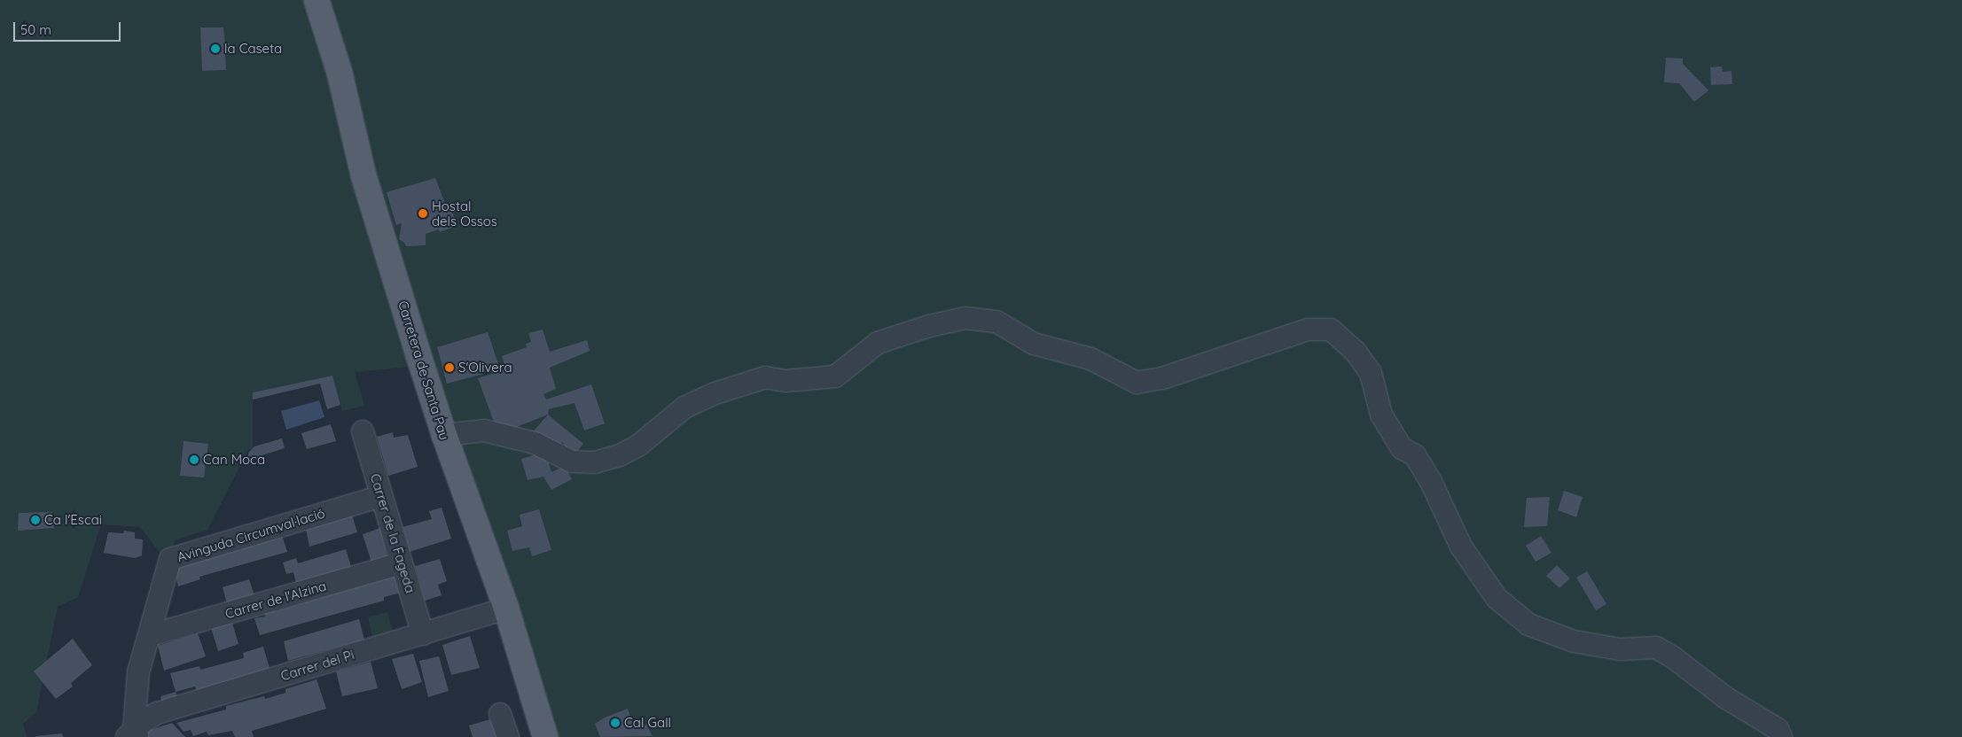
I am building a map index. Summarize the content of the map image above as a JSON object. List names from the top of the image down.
{
  "streets": {
    "main road": ["Carretera de Santa Pau"],
    "street": [
      "Carrer de la Fageda",
      "Avinguda Circumval·lació",
      "Carrer de l'Alzina",
      "Carrer del Pi"
    ]
  },
  "crossings": [
    ["Carretera de Santa Pau", "Carrer del Pi"],
    ["Carrer de la Fageda", "Avinguda Circumval·lació"],
    ["Carrer de la Fageda", "Carrer de l'Alzina"],
    ["Carrer de la Fageda", "Carrer del Pi"],
    ["Avinguda Circumval·lació", "Carrer de l'Alzina"],
    ["Avinguda Circumval·lació", "Carrer del Pi"]
  ],
  "places": [
    "la Caseta",
    "Hostal dels Ossos",
    "S'Olivera",
    "Can Moca",
    "Ca l'Escai",
    "Cal Gall"
  ],
  "scale_bar": "50 m"
}
